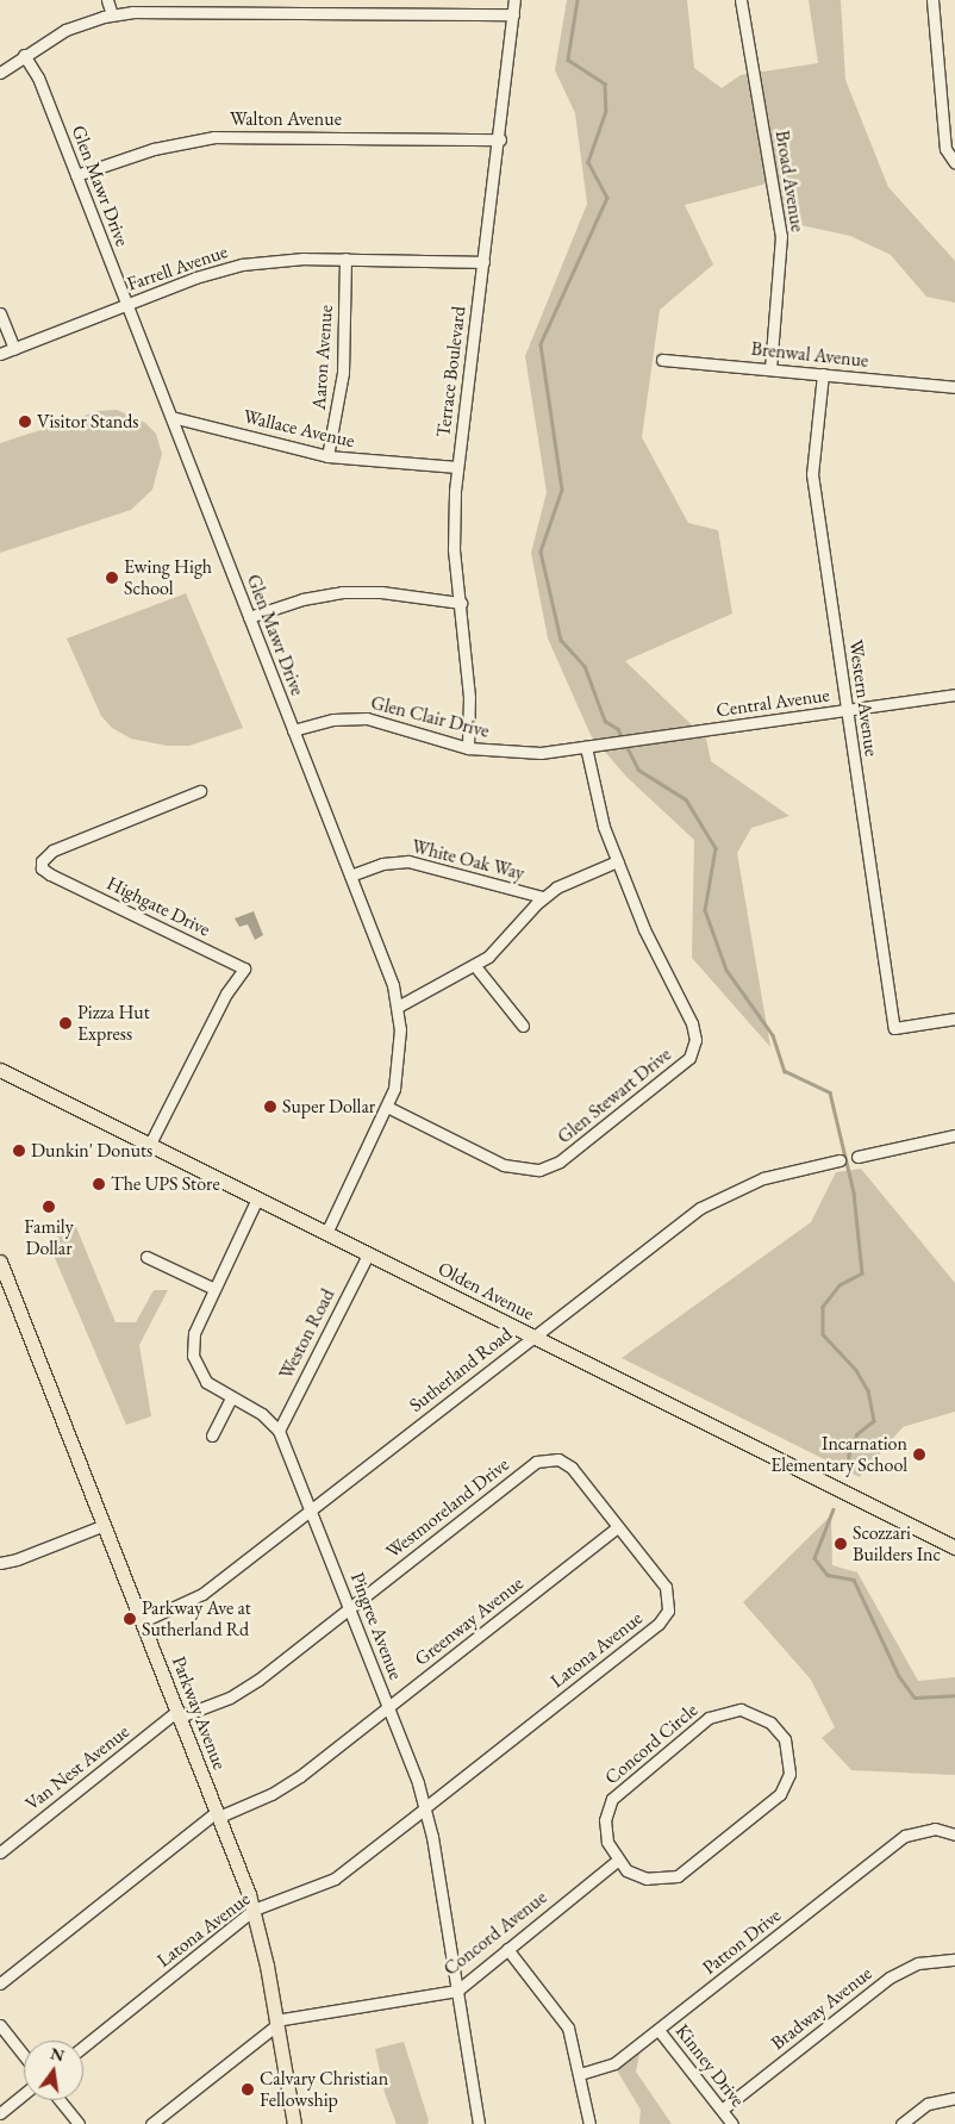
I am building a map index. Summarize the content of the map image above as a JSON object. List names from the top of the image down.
{
  "streets": {
    "main road": ["Olden Avenue", "Parkway Avenue"],
    "street": [
      "Walton Avenue",
      "Broad Avenue",
      "Glen Mawr Drive",
      "Farrell Avenue",
      "Brenwal Avenue",
      "Aaron Avenue",
      "Terrace Boulevard",
      "Wallace Avenue",
      "Western Avenue",
      "Central Avenue",
      "Glen Clair Drive",
      "White Oak Way",
      "Highgate Drive",
      "Glen Stewart Drive",
      "Weston Road",
      "Sutherland Road",
      "Westmoreland Drive",
      "Greenway Avenue",
      "Pingree Avenue",
      "Latona Avenue",
      "Concord Circle",
      "Van Nest Avenue",
      "Concord Avenue",
      "Patton Drive",
      "Bradway Avenue",
      "Kinney Drive"
    ]
  },
  "crossings": [
    ["Walton Avenue", "Glen Mawr Drive"],
    ["Walton Avenue", "Terrace Boulevard"],
    ["Broad Avenue", "Brenwal Avenue"],
    ["Glen Mawr Drive", "Farrell Avenue"],
    ["Glen Mawr Drive", "Wallace Avenue"],
    ["Glen Mawr Drive", "Glen Clair Drive"],
    ["Glen Mawr Drive", "White Oak Way"],
    ["Glen Mawr Drive", "Glen Stewart Drive"],
    ["Glen Mawr Drive", "Olden Avenue"],
    ["Farrell Avenue", "Aaron Avenue"],
    ["Farrell Avenue", "Terrace Boulevard"],
    ["Brenwal Avenue", "Western Avenue"],
    ["Aaron Avenue", "Wallace Avenue"],
    ["Terrace Boulevard", "Wallace Avenue"],
    ["Terrace Boulevard", "Glen Clair Drive"],
    ["Western Avenue", "Central Avenue"],
    ["Central Avenue", "Glen Clair Drive"],
    ["Glen Clair Drive", "Glen Stewart Drive"],
    ["Highgate Drive", "Olden Avenue"],
    ["Olden Avenue", "Weston Road"],
    ["Olden Avenue", "Sutherland Road"],
    ["Olden Avenue", "Pingree Avenue"],
    ["Weston Road", "Pingree Avenue"],
    ["Sutherland Road", "Pingree Avenue"],
    ["Sutherland Road", "Parkway Avenue"],
    ["Westmoreland Drive", "Pingree Avenue"],
    ["Westmoreland Drive", "Latona Avenue"],
    ["Westmoreland Drive", "Parkway Avenue"],
    ["Westmoreland Drive", "Van Nest Avenue"],
    ["Greenway Avenue", "Pingree Avenue"],
    ["Greenway Avenue", "Latona Avenue"],
    ["Greenway Avenue", "Parkway Avenue"],
    ["Pingree Avenue", "Latona Avenue"],
    ["Pingree Avenue", "Concord Avenue"],
    ["Latona Avenue", "Parkway Avenue"],
    ["Parkway Avenue", "Van Nest Avenue"],
    ["Parkway Avenue", "Concord Avenue"],
    ["Concord Circle", "Concord Avenue"],
    ["Patton Drive", "Kinney Drive"],
    ["Bradway Avenue", "Kinney Drive"]
  ],
  "places": [
    "Visitor Stands",
    "Ewing High School",
    "Pizza Hut Express",
    "Super Dollar",
    "Dunkin' Donuts",
    "The UPS Store",
    "Family Dollar",
    "Incarnation Elementary School",
    "Scozzari Builders Inc",
    "Parkway Ave at Sutherland Rd",
    "Calvary Christian Fellowship"
  ],
  "north": "top"
}
